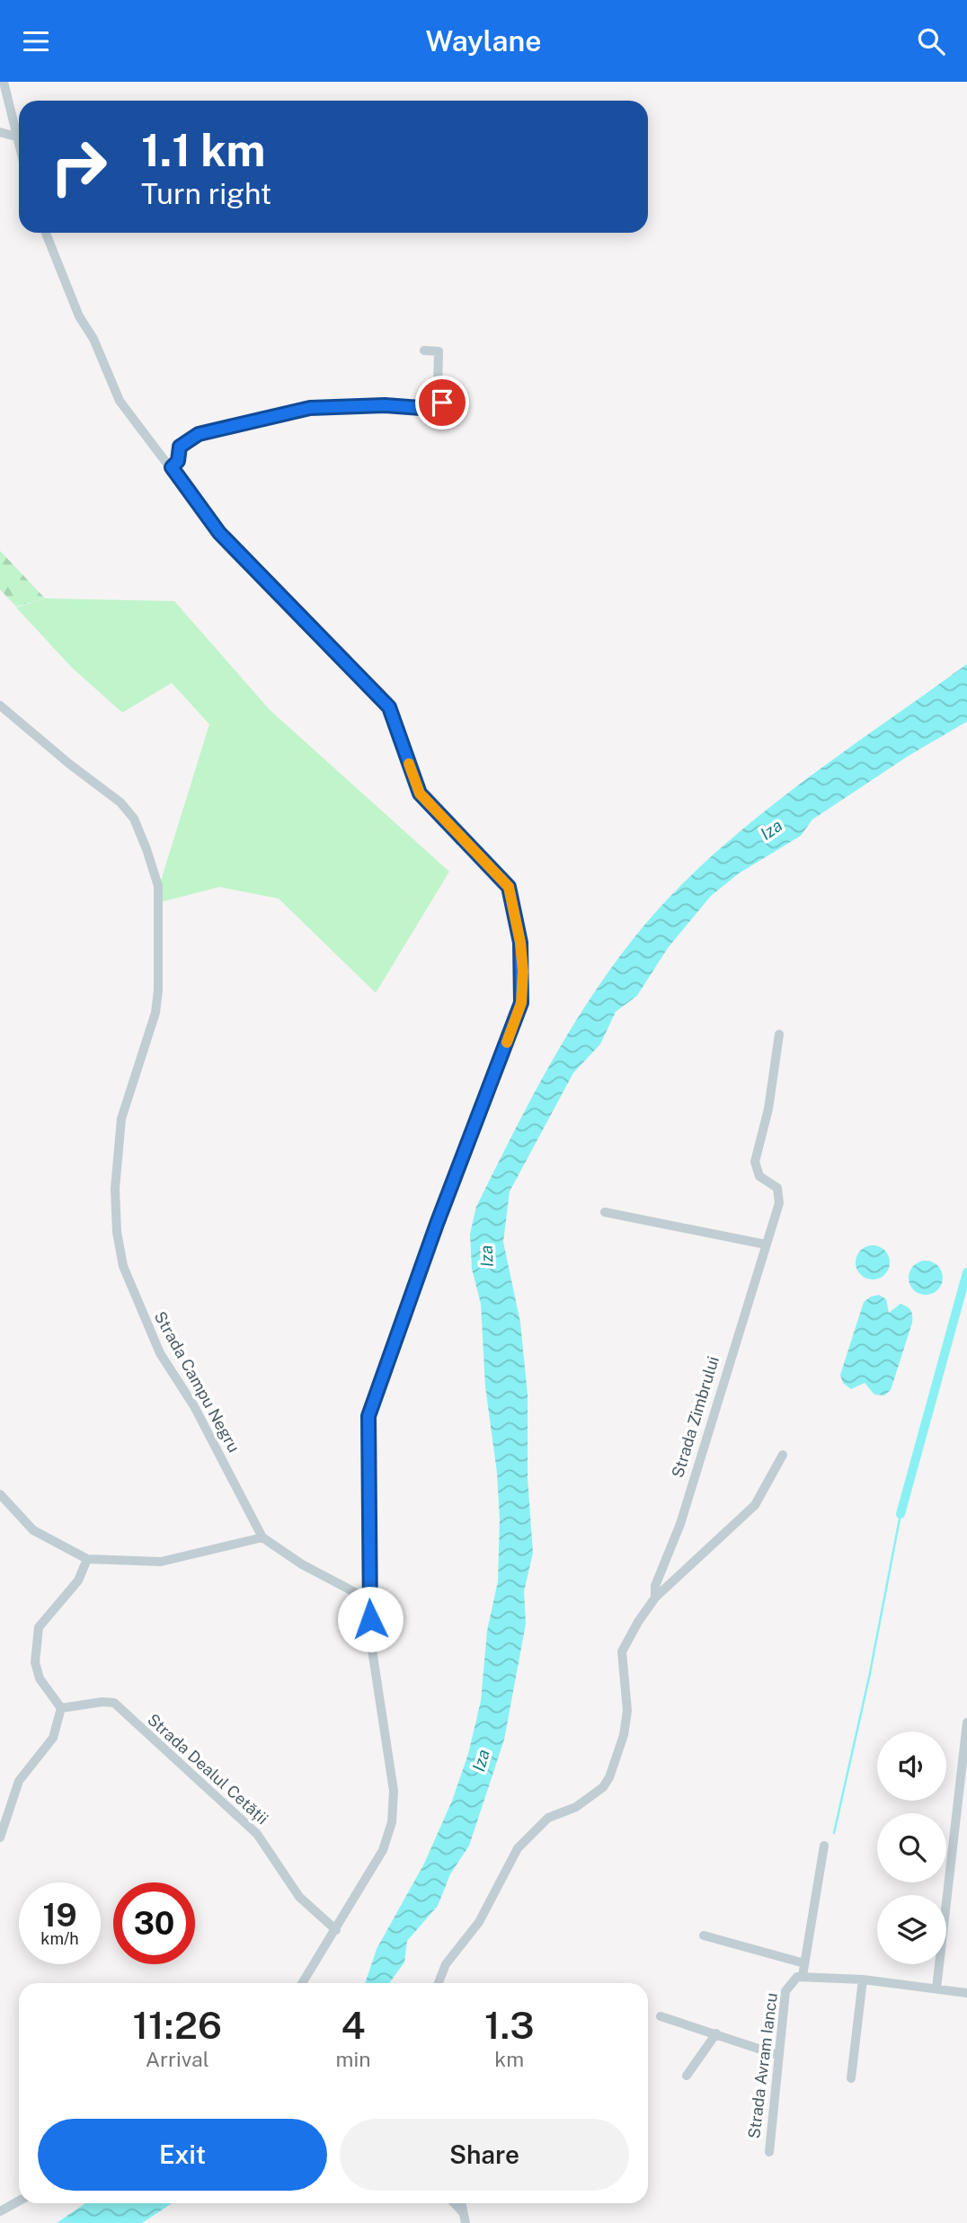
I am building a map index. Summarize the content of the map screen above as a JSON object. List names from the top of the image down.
{
  "streets": {
    "street": [
      "Strada Campu Negru",
      "Strada Zimbrului",
      "Strada Dealul Cetății",
      "Strada Avram Iancu"
    ]
  },
  "water": ["Iza"],
  "page": {
    "header": "Waylane",
    "turn": ["1.1 km", "Turn right"],
    "speed": "19 km/h",
    "limit": "30",
    "eta": [
      "11:26",
      "Arrival",
      "4",
      "min",
      "1.3",
      "km"
    ],
    "buttons": ["Exit", "Share"]
  }
}
